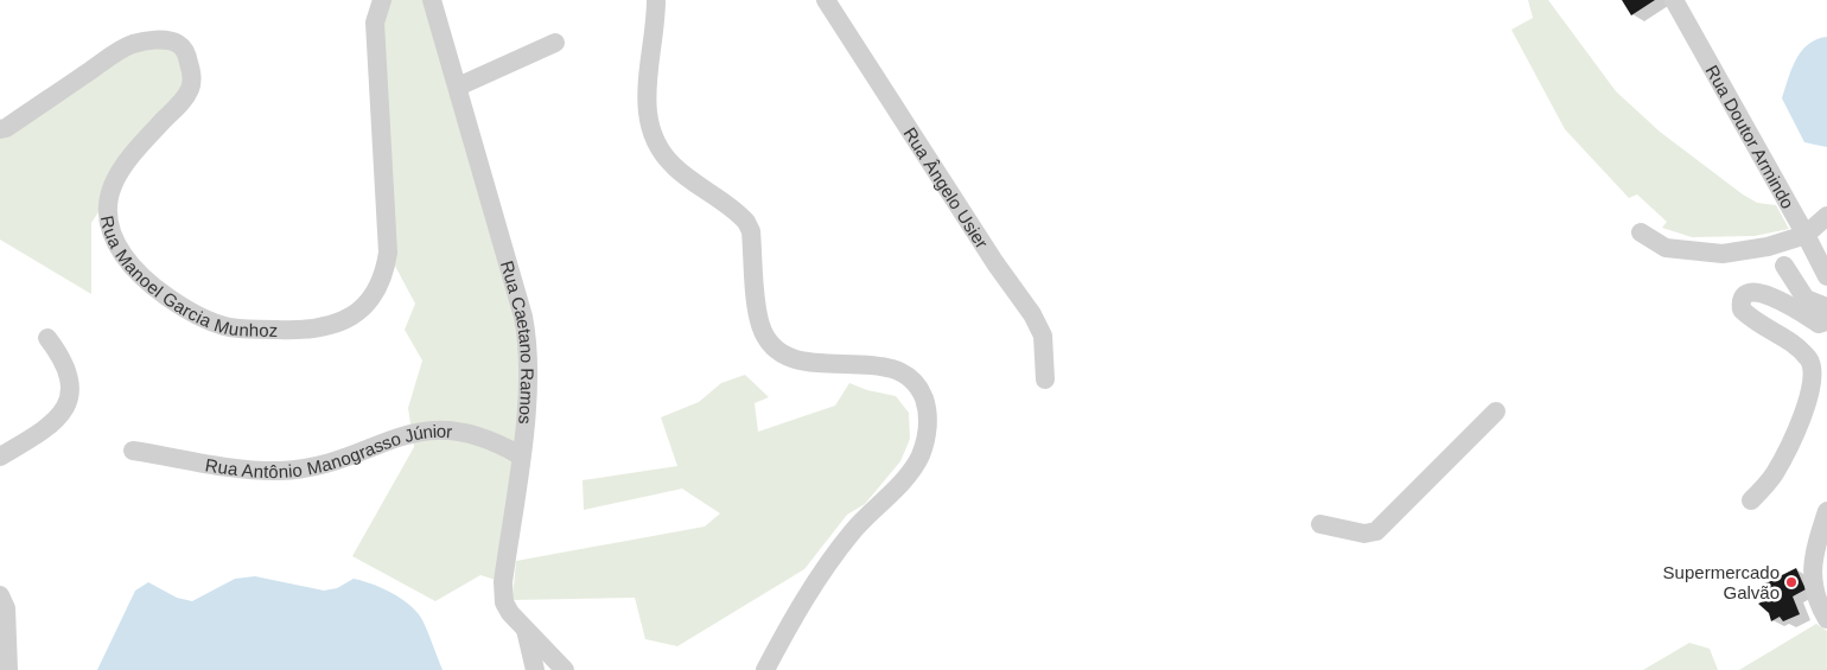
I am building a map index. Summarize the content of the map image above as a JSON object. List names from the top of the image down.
{
  "streets": {
    "street": [
      "Rua Doutor Armindo",
      "Rua Ângelo Usier",
      "Rua Manoel Garcia Munhoz",
      "Rua Caetano Ramos",
      "Rua Antônio Manograsso Júnior"
    ]
  },
  "crossings": [
    ["Rua Caetano Ramos", "Rua Antônio Manograsso Júnior"]
  ],
  "places": ["Supermercado Galvão"]
}
